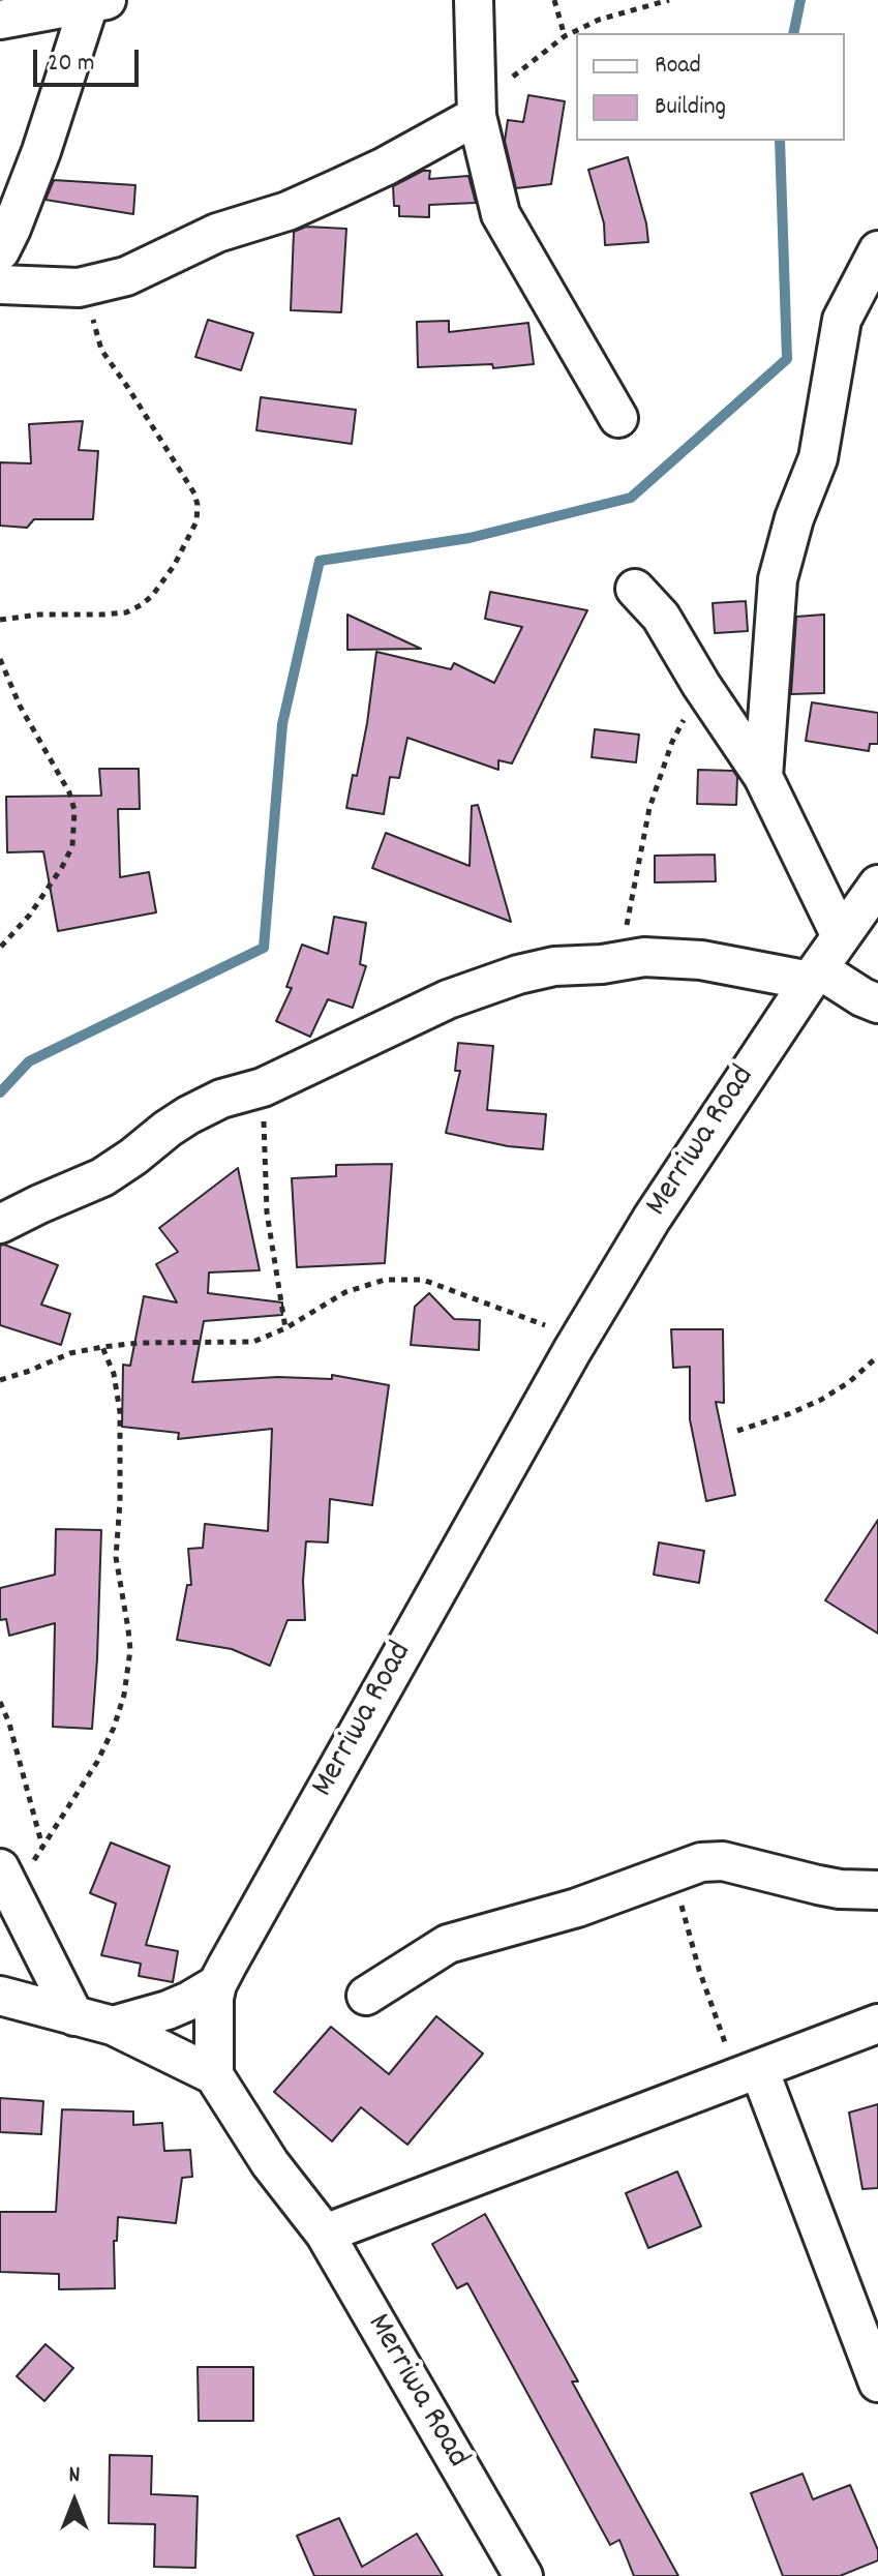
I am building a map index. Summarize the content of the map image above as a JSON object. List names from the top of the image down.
{
  "streets": {
    "street": ["Merriwa Road"]
  },
  "legend": ["Road", "Building"],
  "scale_bar": "20 m",
  "north": "top"
}
